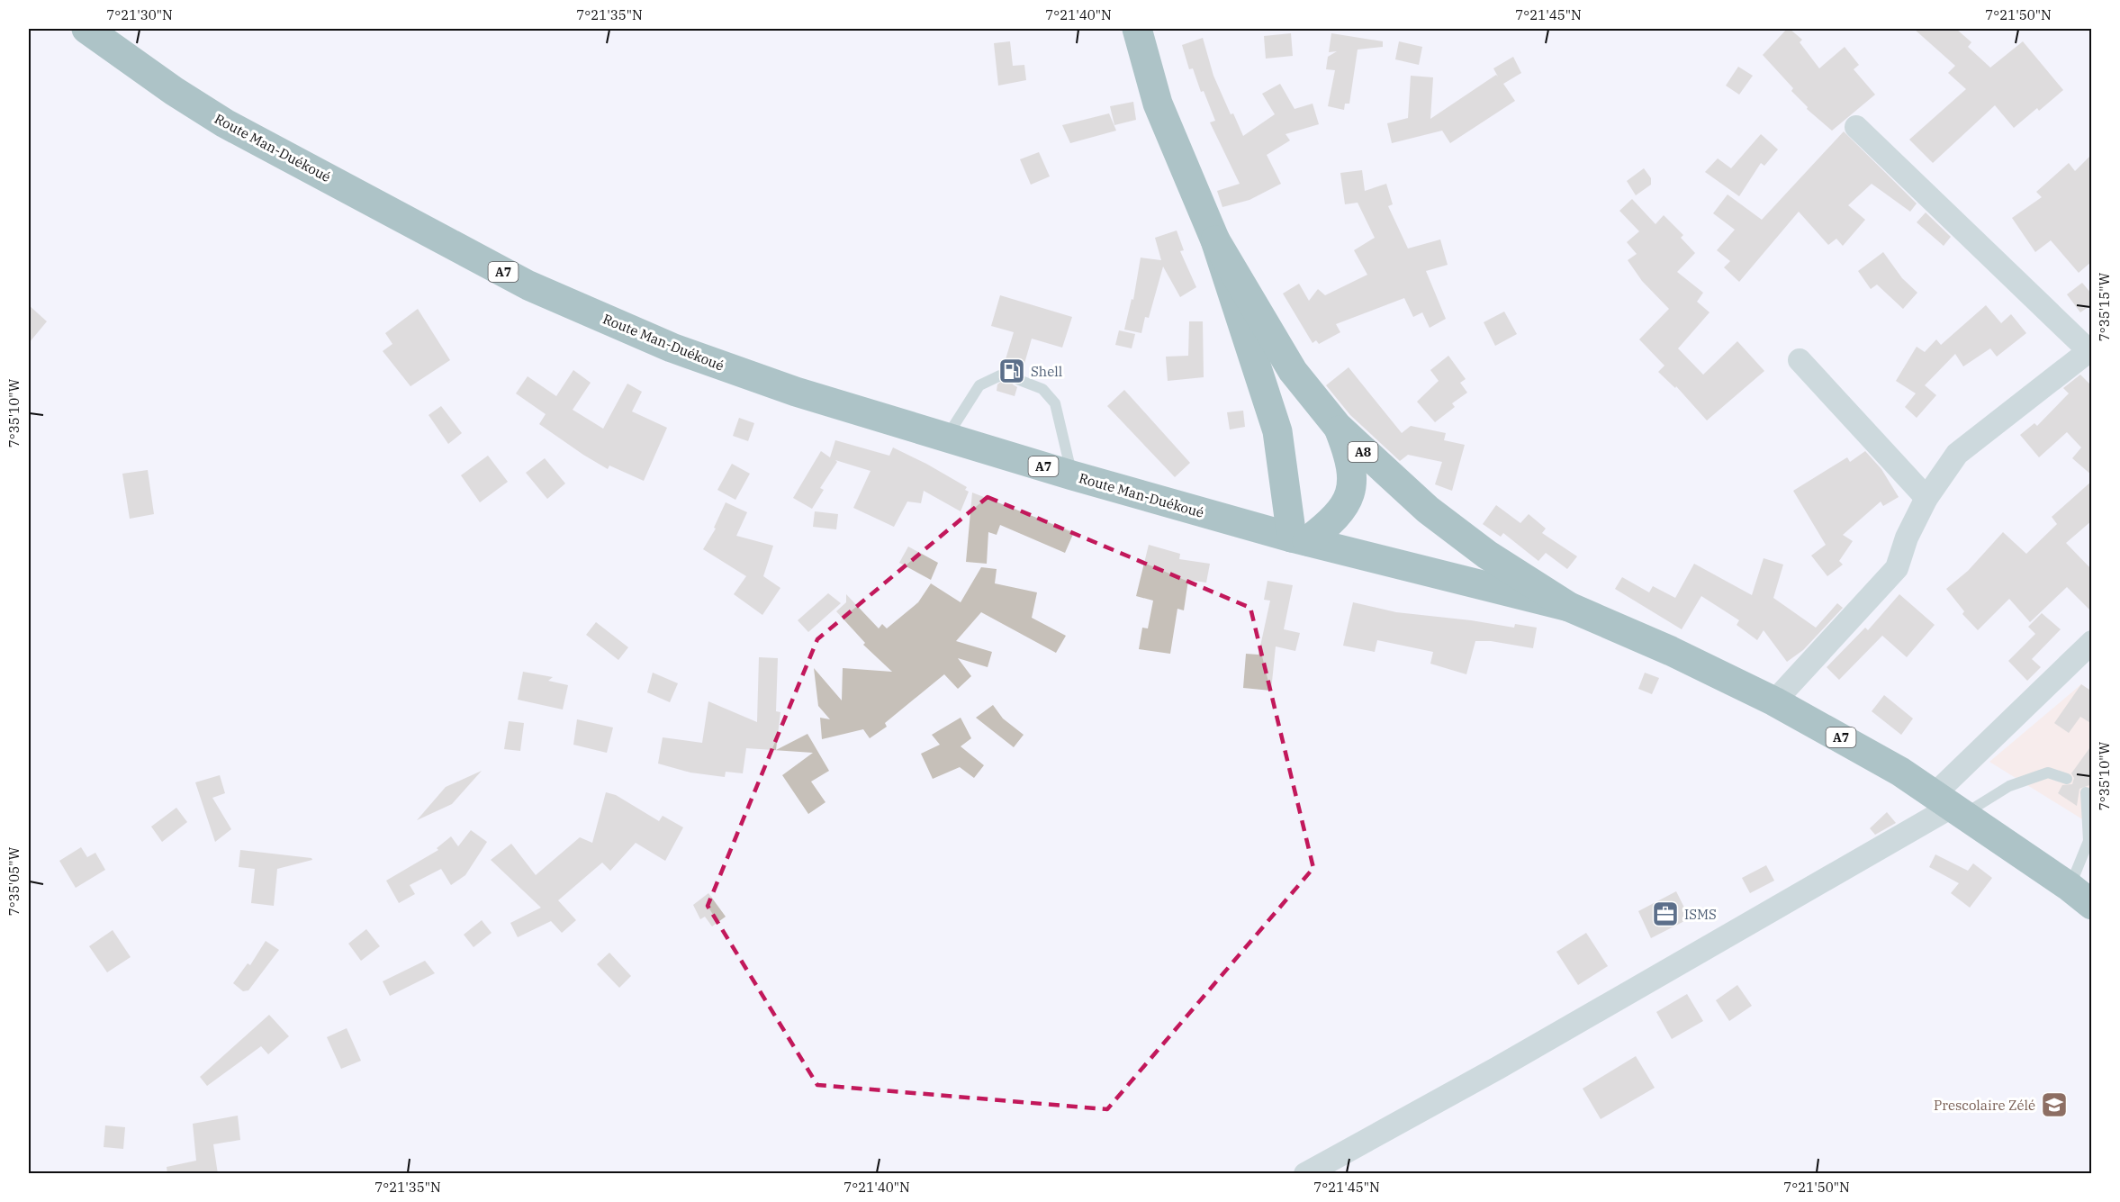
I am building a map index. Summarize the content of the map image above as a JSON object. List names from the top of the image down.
{
  "streets": {
    "main road": ["Route Man-Duékoué", "A7", "A8"]
  },
  "crossings": [
    ["Route Man-Duékoué", "A7"],
    ["Route Man-Duékoué", "A8"],
    ["A7", "A8"]
  ],
  "places": {
    "fuel station": ["Shell"],
    "office": ["ISMS"],
    "school or university": ["Prescolaire Zélé"]
  },
  "coordinates": [
    "7°21'30\"N",
    "7°21'35\"N",
    "7°21'40\"N",
    "7°21'45\"N",
    "7°21'50\"N",
    "7°35'15\"W",
    "7°35'10\"W",
    "7°35'05\"W"
  ]
}
